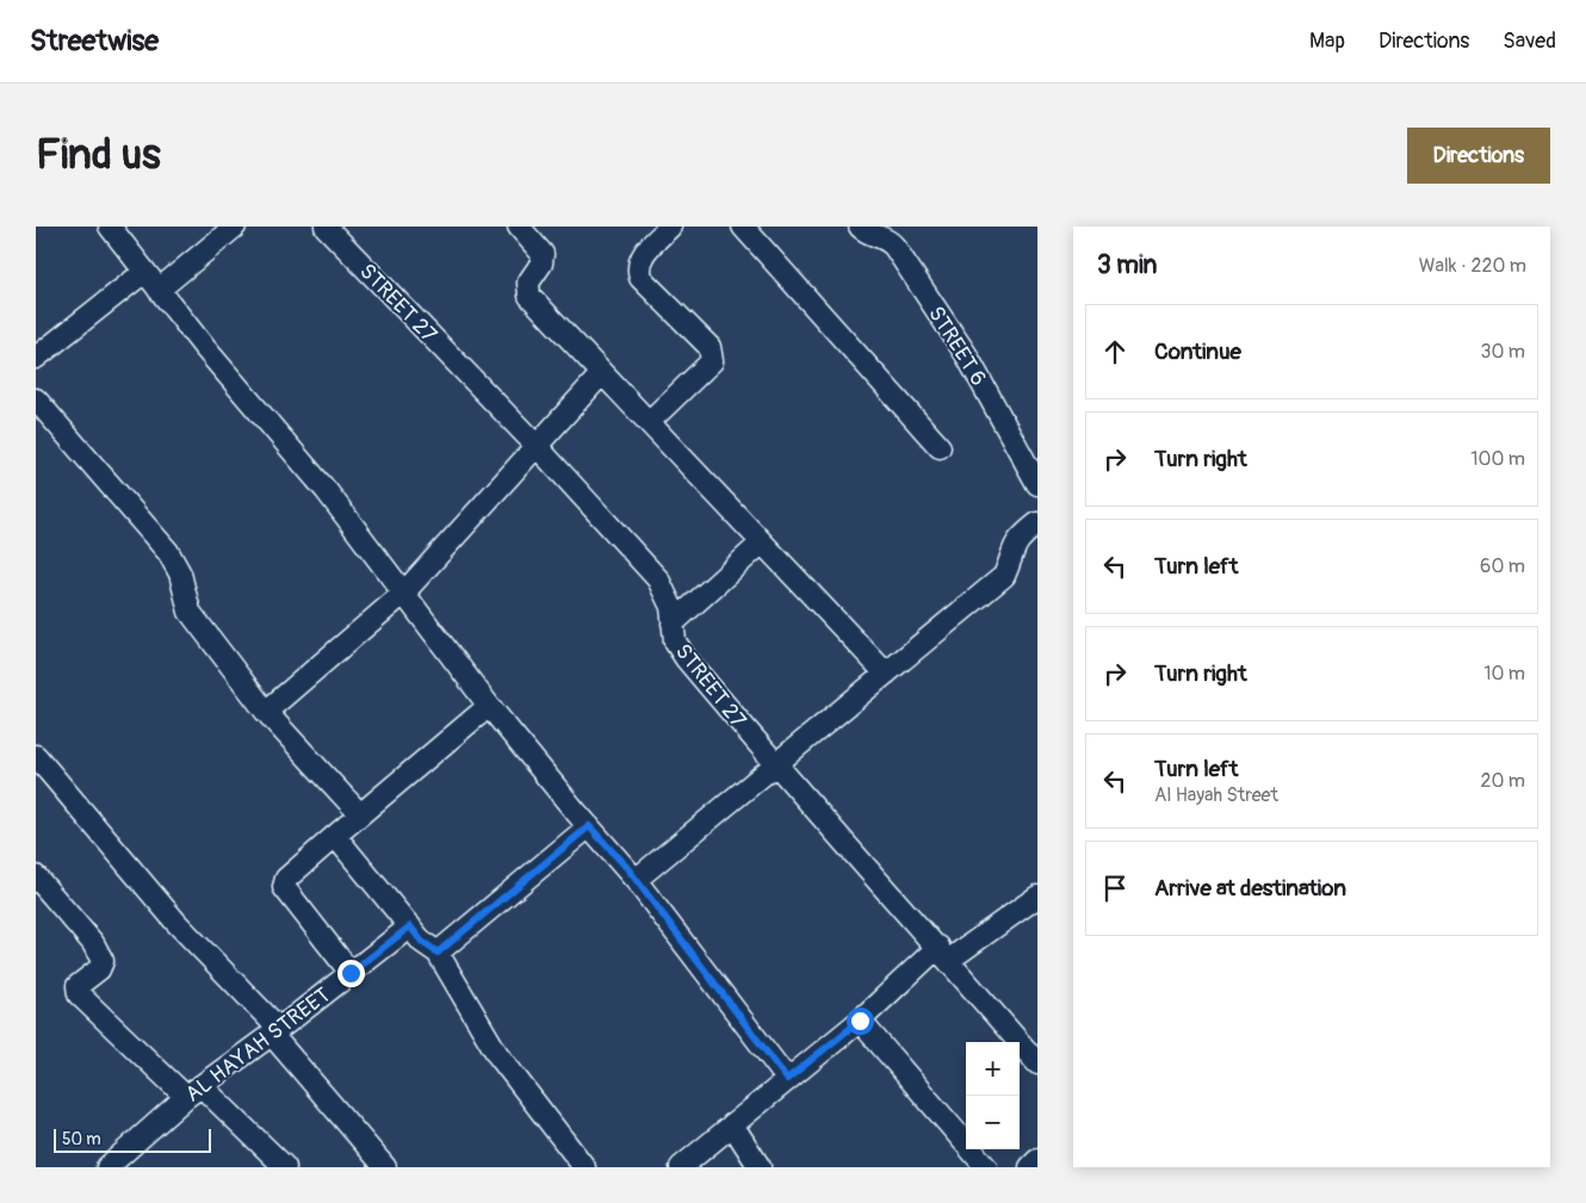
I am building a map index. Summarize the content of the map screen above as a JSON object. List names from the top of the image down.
{
  "streets": {
    "street": ["STREET 27", "STREET 6", "AL HAYAH STREET"]
  },
  "scale_bar": "50 m",
  "page": {
    "header": "Streetwise",
    "nav": ["Map", "Directions", "Saved"],
    "buttons": "Directions",
    "title": "Find us",
    "heading": ["3 min", "Walk · 220 m"],
    "list": [
      ["Continue", "30 m"],
      ["Turn right", "100 m"],
      ["Turn left", "60 m"],
      ["Turn right", "10 m"],
      ["Turn left", "Al Hayah Street", "20 m"],
      "Arrive at destination"
    ],
    "map_buttons": ["+", "−"],
    "scale": "50 m"
  }
}
